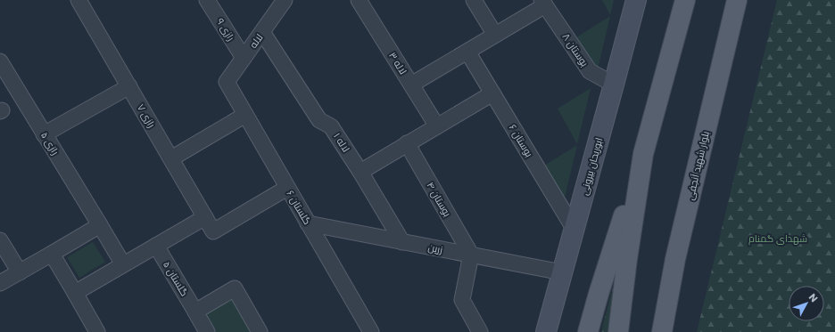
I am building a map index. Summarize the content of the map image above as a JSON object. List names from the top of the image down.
{
  "streets": {
    "main road": ["بلوار شهید آنجفی"],
    "street": [
      "رازی ۹",
      "لاله",
      "بوستان ۸",
      "لاله ۳",
      "رازی ۷",
      "بوستان ۶",
      "لاله ۱",
      "رازی ۵",
      "ابوریحان بیرونی",
      "بوستان ۴",
      "گلستان ۶",
      "زرین",
      "گلستان ۵"
    ]
  },
  "crossings": [
    ["رازی ۹", "لاله"],
    ["لاله", "لاله ۱"],
    ["لاله", "گلستان ۶"],
    ["بوستان ۸", "ابوریحان بیرونی"],
    ["رازی ۷", "گلستان ۶"],
    ["بوستان ۶", "ابوریحان بیرونی"],
    ["لاله ۱", "زرین"],
    ["ابوریحان بیرونی", "زرین"],
    ["بوستان ۴", "زرین"],
    ["گلستان ۶", "زرین"]
  ],
  "parks": ["شهدای گمنام"],
  "north": "top right"
}
